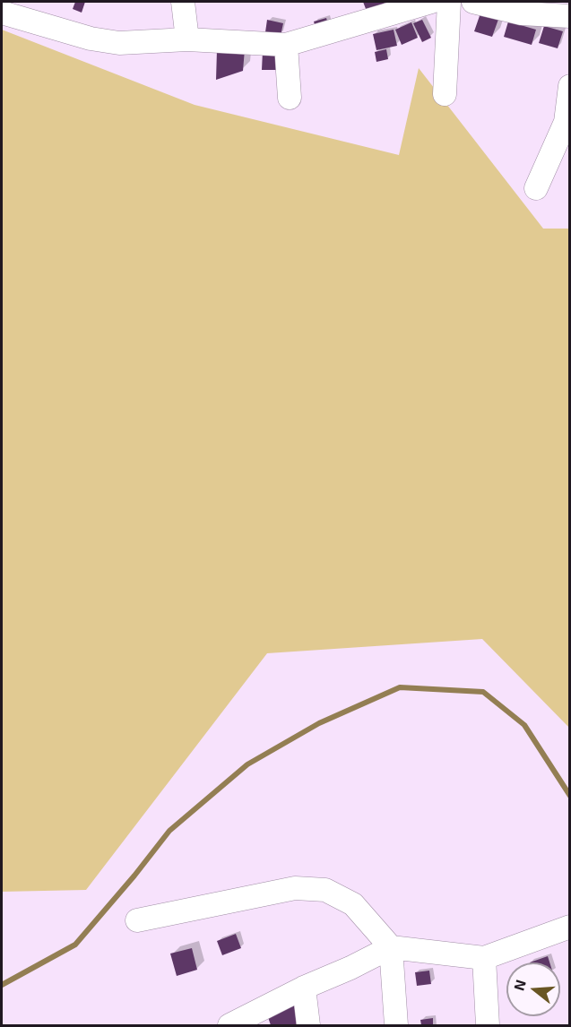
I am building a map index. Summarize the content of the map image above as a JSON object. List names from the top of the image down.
{
  "north": "left"
}
